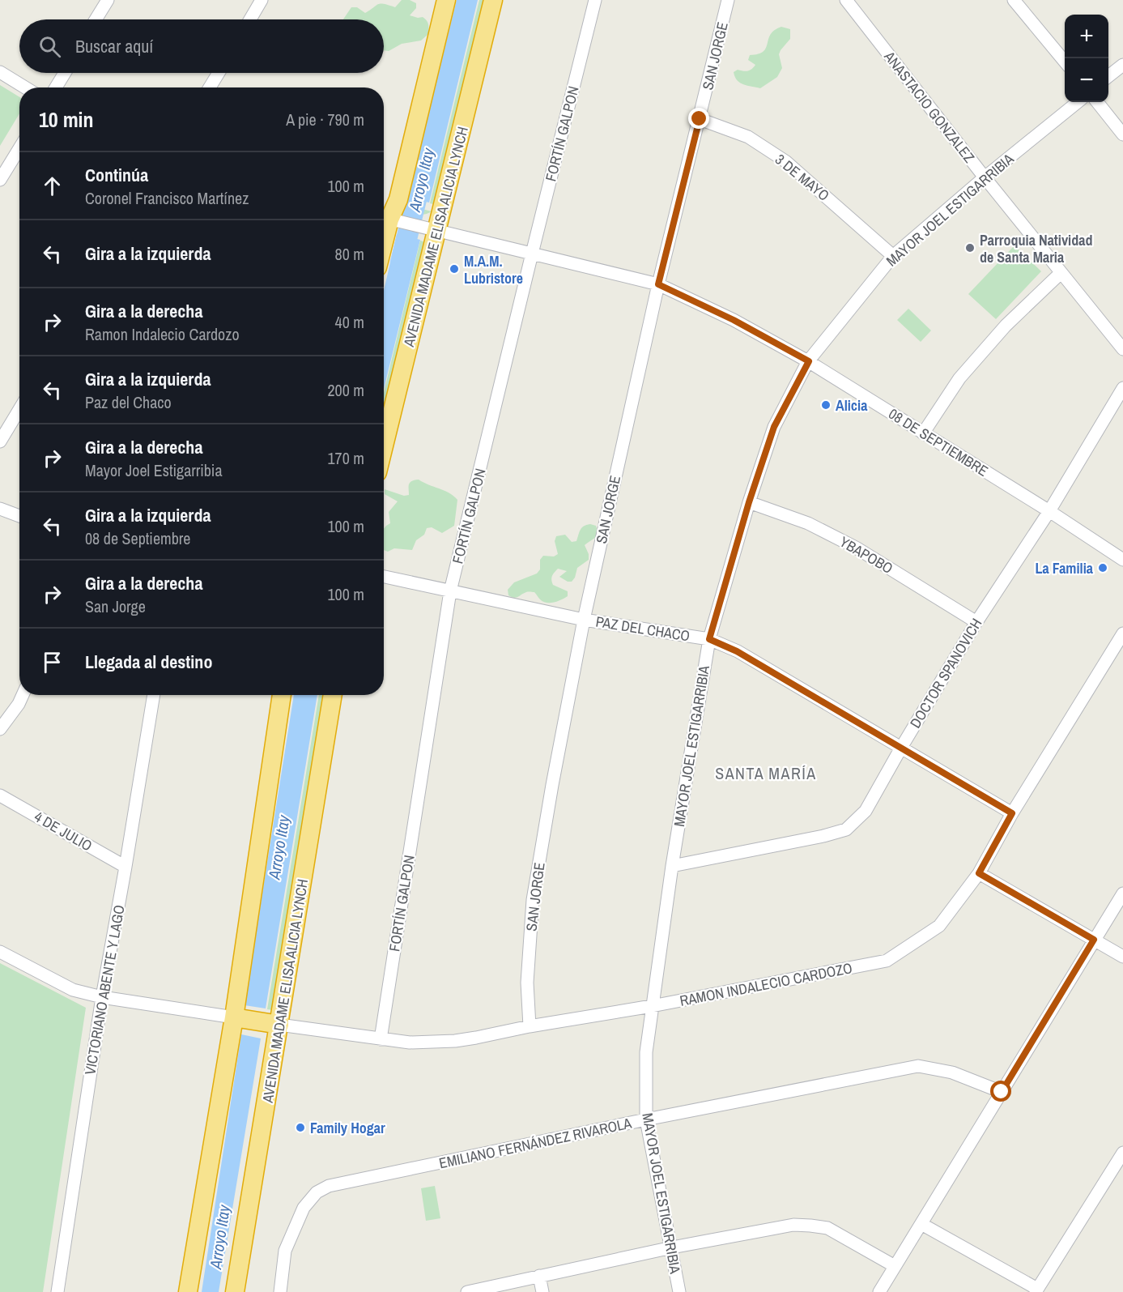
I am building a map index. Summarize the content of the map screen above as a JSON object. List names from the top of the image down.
{
  "streets": {
    "highway": ["AVENIDA MADAME ELISA ALICIA LYNCH", "RAMON INDALECIO CARDOZO"],
    "street": [
      "SAN JORGE",
      "ANASTACIO GONZALEZ",
      "FORTÍN GALPON",
      "3 DE MAYO",
      "MAYOR JOEL ESTIGARRIBIA",
      "08 DE SEPTIEMBRE",
      "YBAPOBO",
      "PAZ DEL CHACO",
      "DOCTOR SPANOVICH",
      "4 DE JULIO",
      "VICTORIANO ABENTE Y LAGO",
      "EMILIANO FERNÁNDEZ RIVAROLA"
    ]
  },
  "crossings": [
    ["SAN JORGE", "3 DE MAYO"],
    ["SAN JORGE", "08 DE SEPTIEMBRE"],
    ["SAN JORGE", "PAZ DEL CHACO"],
    ["SAN JORGE", "RAMON INDALECIO CARDOZO"],
    ["ANASTACIO GONZALEZ", "MAYOR JOEL ESTIGARRIBIA"],
    ["FORTÍN GALPON", "08 DE SEPTIEMBRE"],
    ["FORTÍN GALPON", "PAZ DEL CHACO"],
    ["FORTÍN GALPON", "RAMON INDALECIO CARDOZO"],
    ["3 DE MAYO", "MAYOR JOEL ESTIGARRIBIA"],
    ["MAYOR JOEL ESTIGARRIBIA", "08 DE SEPTIEMBRE"],
    ["MAYOR JOEL ESTIGARRIBIA", "YBAPOBO"],
    ["MAYOR JOEL ESTIGARRIBIA", "PAZ DEL CHACO"],
    ["MAYOR JOEL ESTIGARRIBIA", "DOCTOR SPANOVICH"],
    ["MAYOR JOEL ESTIGARRIBIA", "RAMON INDALECIO CARDOZO"],
    ["MAYOR JOEL ESTIGARRIBIA", "EMILIANO FERNÁNDEZ RIVAROLA"],
    ["AVENIDA MADAME ELISA ALICIA LYNCH", "08 DE SEPTIEMBRE"],
    ["AVENIDA MADAME ELISA ALICIA LYNCH", "RAMON INDALECIO CARDOZO"],
    ["08 DE SEPTIEMBRE", "DOCTOR SPANOVICH"],
    ["YBAPOBO", "DOCTOR SPANOVICH"],
    ["PAZ DEL CHACO", "DOCTOR SPANOVICH"],
    ["PAZ DEL CHACO", "RAMON INDALECIO CARDOZO"],
    ["4 DE JULIO", "VICTORIANO ABENTE Y LAGO"]
  ],
  "districts": ["SANTA MARÍA"],
  "water": ["Arroyo Itay"],
  "places": [
    "Parroquia Natividad de Santa Maria",
    "M.A.M. Lubristore",
    "Alicia",
    "La Familia",
    "Family Hogar"
  ],
  "page": {
    "map_buttons": ["+", "−"],
    "search": "Buscar aquí",
    "heading": ["10 min", "A pie · 790 m"],
    "list": [
      ["Continúa", "Coronel Francisco Martínez", "100 m"],
      ["Gira a la izquierda", "80 m"],
      ["Gira a la derecha", "Ramon Indalecio Cardozo", "40 m"],
      ["Gira a la izquierda", "Paz del Chaco", "200 m"],
      ["Gira a la derecha", "Mayor Joel Estigarribia", "170 m"],
      ["Gira a la izquierda", "08 de Septiembre", "100 m"],
      ["Gira a la derecha", "San Jorge", "100 m"],
      "Llegada al destino"
    ]
  }
}
